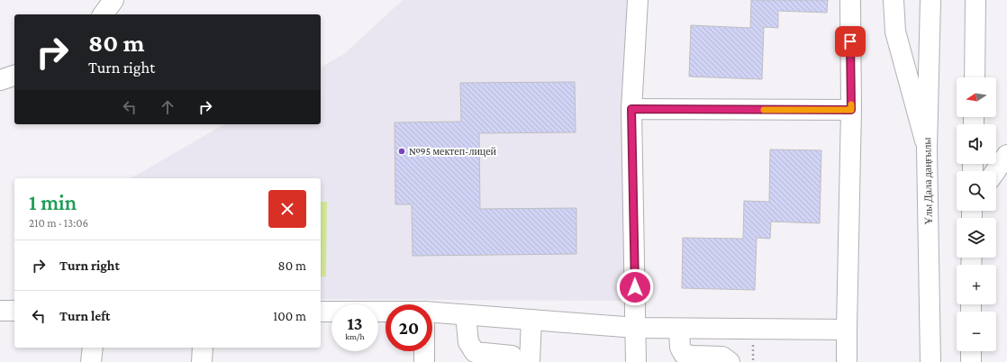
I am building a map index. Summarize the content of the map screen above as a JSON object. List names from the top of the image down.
{
  "streets": {
    "main road": ["Ұлы Дала даңғылы"]
  },
  "places": ["№95 мектеп-лицей"],
  "north": "left",
  "page": {
    "turn": ["80 m", "Turn right"],
    "map_buttons": ["+", "−"],
    "heading": ["1 min", "210 m · 13:06"],
    "list": [
      {
        "name": "Turn right",
        "value": "80 m"
      },
      {
        "name": "Turn left",
        "value": "100 m"
      }
    ],
    "speed": "13 km/h",
    "limit": "20"
  }
}
